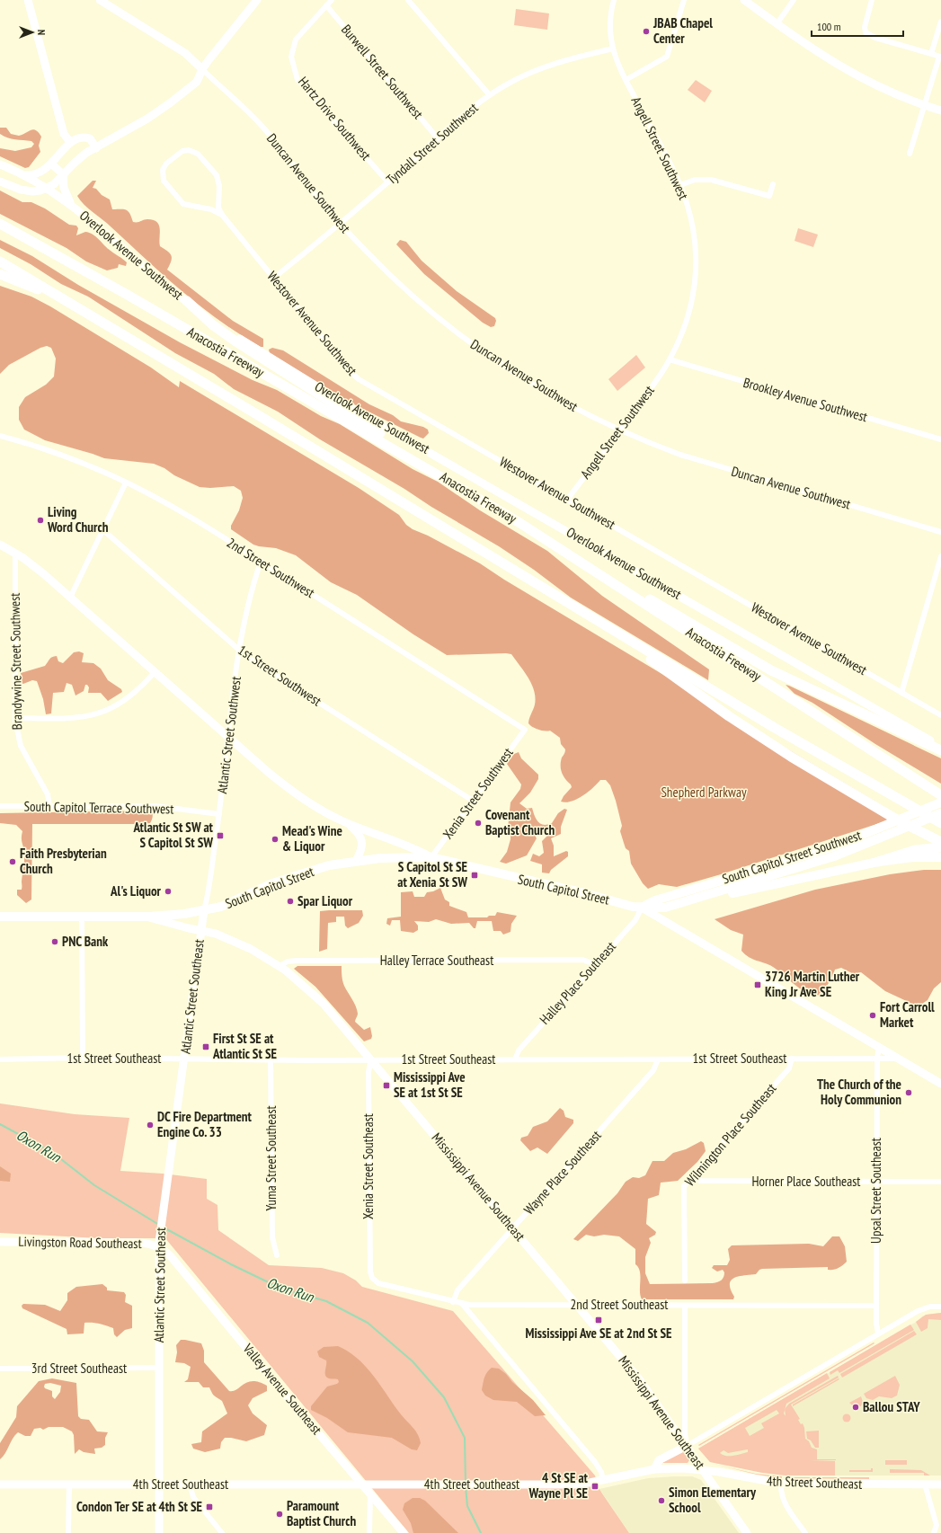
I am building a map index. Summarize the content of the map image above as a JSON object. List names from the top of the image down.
{
  "streets": {
    "highway": ["Anacostia Freeway"],
    "main road": ["South Capitol Street Southwest", "South Capitol Street"],
    "street": [
      "Burwell Street Southwest",
      "Hartz Drive Southwest",
      "Tyndall Street Southwest",
      "Angell Street Southwest",
      "Duncan Avenue Southwest",
      "Overlook Avenue Southwest",
      "Westover Avenue Southwest",
      "Brookley Avenue Southwest",
      "2nd Street Southwest",
      "Brandywine Street Southwest",
      "1st Street Southwest",
      "Atlantic Street Southwest",
      "Xenia Street Southwest",
      "South Capitol Terrace Southwest",
      "Halley Terrace Southeast",
      "Halley Place Southeast",
      "Atlantic Street Southeast",
      "1st Street Southeast",
      "Wilmington Place Southeast",
      "Yuma Street Southeast",
      "Xenia Street Southeast",
      "Wayne Place Southeast",
      "Horner Place Southeast",
      "Mississippi Avenue Southeast",
      "Upsal Street Southeast",
      "Livingston Road Southeast",
      "2nd Street Southeast",
      "3rd Street Southeast",
      "Valley Avenue Southeast",
      "4th Street Southeast"
    ]
  },
  "crossings": [
    ["Burwell Street Southwest", "Hartz Drive Southwest"],
    ["Burwell Street Southwest", "Tyndall Street Southwest"],
    ["Hartz Drive Southwest", "Tyndall Street Southwest"],
    ["Tyndall Street Southwest", "Angell Street Southwest"],
    ["Tyndall Street Southwest", "Duncan Avenue Southwest"],
    ["Tyndall Street Southwest", "Westover Avenue Southwest"],
    ["Angell Street Southwest", "Duncan Avenue Southwest"],
    ["Angell Street Southwest", "Westover Avenue Southwest"],
    ["Angell Street Southwest", "Brookley Avenue Southwest"],
    ["2nd Street Southwest", "Atlantic Street Southwest"],
    ["2nd Street Southwest", "Xenia Street Southwest"],
    ["Brandywine Street Southwest", "South Capitol Terrace Southwest"],
    ["1st Street Southwest", "Atlantic Street Southwest"],
    ["1st Street Southwest", "Xenia Street Southwest"],
    ["Atlantic Street Southwest", "South Capitol Terrace Southwest"],
    ["Atlantic Street Southwest", "South Capitol Street"],
    ["Atlantic Street Southwest", "Atlantic Street Southeast"],
    ["Xenia Street Southwest", "South Capitol Street"],
    ["South Capitol Street Southwest", "South Capitol Street"],
    ["South Capitol Street Southwest", "Halley Place Southeast"],
    ["South Capitol Street", "Halley Place Southeast"],
    ["South Capitol Street", "Atlantic Street Southeast"],
    ["South Capitol Street", "Mississippi Avenue Southeast"],
    ["Halley Terrace Southeast", "Halley Place Southeast"],
    ["Halley Terrace Southeast", "Mississippi Avenue Southeast"],
    ["Halley Place Southeast", "1st Street Southeast"],
    ["Atlantic Street Southeast", "1st Street Southeast"],
    ["Atlantic Street Southeast", "Mississippi Avenue Southeast"],
    ["Atlantic Street Southeast", "Livingston Road Southeast"],
    ["Atlantic Street Southeast", "3rd Street Southeast"],
    ["Atlantic Street Southeast", "Valley Avenue Southeast"],
    ["Atlantic Street Southeast", "4th Street Southeast"],
    ["1st Street Southeast", "Wilmington Place Southeast"],
    ["1st Street Southeast", "Yuma Street Southeast"],
    ["1st Street Southeast", "Xenia Street Southeast"],
    ["1st Street Southeast", "Wayne Place Southeast"],
    ["1st Street Southeast", "Mississippi Avenue Southeast"],
    ["1st Street Southeast", "Upsal Street Southeast"],
    ["Wilmington Place Southeast", "Horner Place Southeast"],
    ["Xenia Street Southeast", "Mississippi Avenue Southeast"],
    ["Xenia Street Southeast", "2nd Street Southeast"],
    ["Wayne Place Southeast", "Mississippi Avenue Southeast"],
    ["Wayne Place Southeast", "2nd Street Southeast"],
    ["Horner Place Southeast", "Upsal Street Southeast"],
    ["Mississippi Avenue Southeast", "2nd Street Southeast"],
    ["Mississippi Avenue Southeast", "4th Street Southeast"],
    ["Upsal Street Southeast", "2nd Street Southeast"],
    ["Livingston Road Southeast", "Valley Avenue Southeast"],
    ["Valley Avenue Southeast", "4th Street Southeast"]
  ],
  "water": ["Oxon Run"],
  "parks": ["Shepherd Parkway"],
  "places": {
    "other": [
      "JBAB Chapel Center",
      "Living Word Church",
      "Covenant Baptist Church",
      "Mead's Wine & Liquor",
      "Faith Presbyterian Church",
      "Al's Liquor",
      "Spar Liquor",
      "PNC Bank",
      "Fort Carroll Market",
      "The Church of the Holy Communion",
      "DC Fire Department Engine Co. 33",
      "Ballou STAY",
      "Simon Elementary School",
      "Paramount Baptist Church"
    ],
    "transit": [
      "Atlantic St SW at S Capitol St SW",
      "S Capitol St SE at Xenia St SW",
      "3726 Martin Luther King Jr Ave SE",
      "First St SE at Atlantic St SE",
      "Mississippi Ave SE at 1st St SE",
      "Mississippi Ave SE at 2nd St SE",
      "4 St SE at Wayne Pl SE",
      "Condon Ter SE at 4th St SE"
    ]
  },
  "scale_bar": "100 m",
  "north": "right"
}
